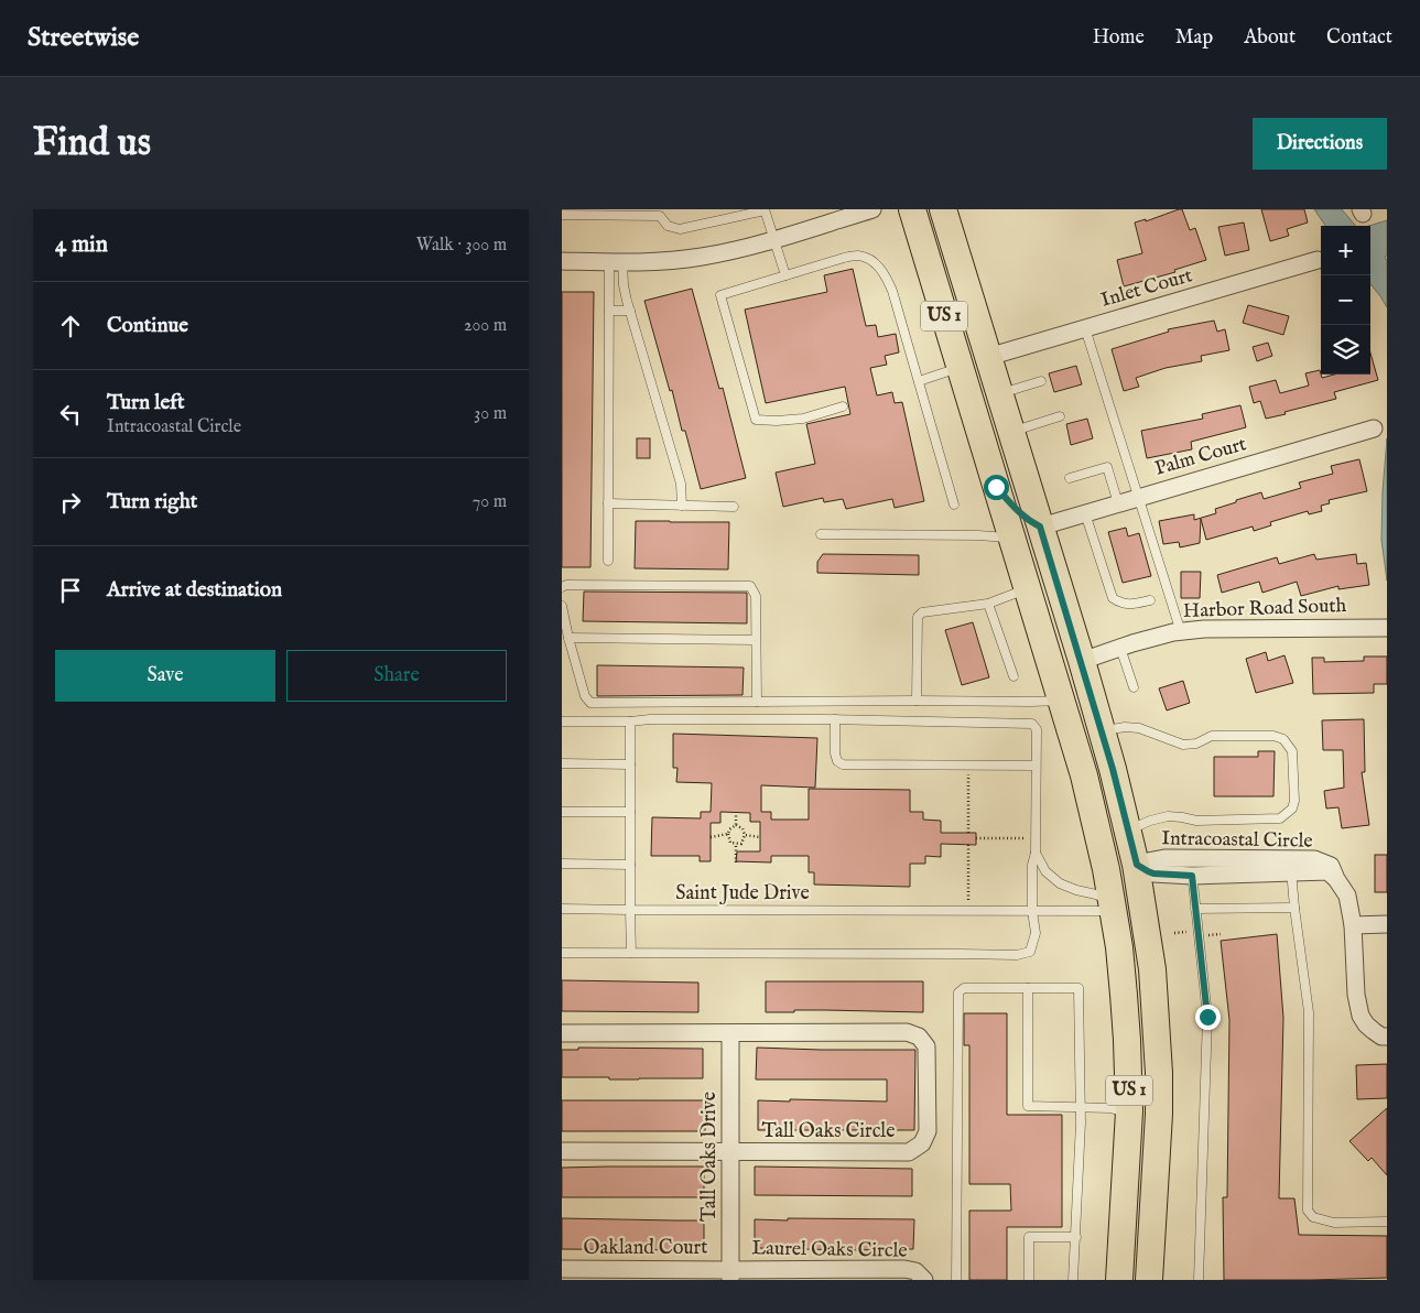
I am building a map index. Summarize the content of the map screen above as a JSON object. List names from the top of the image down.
{
  "streets": {
    "main road": ["US 1"],
    "street": [
      "Inlet Court",
      "Palm Court",
      "Harbor Road South",
      "Intracoastal Circle",
      "Tall Oaks Circle",
      "Tall Oaks Drive",
      "Oakland Court",
      "Laurel Oaks Circle"
    ],
    "lane": ["Saint Jude Drive"]
  },
  "crossings": [
    ["Inlet Court", "US 1"],
    ["US 1", "Palm Court"],
    ["US 1", "Harbor Road South"],
    ["US 1", "Intracoastal Circle"],
    ["US 1", "Saint Jude Drive"],
    ["Tall Oaks Circle", "Tall Oaks Drive"],
    ["Tall Oaks Drive", "Oakland Court"],
    ["Tall Oaks Drive", "Laurel Oaks Circle"],
    ["Oakland Court", "Laurel Oaks Circle"]
  ],
  "page": {
    "header": "Streetwise",
    "nav": [
      "Home",
      "Map",
      "About",
      "Contact"
    ],
    "buttons": [
      "Directions",
      ["Save", "Share"]
    ],
    "title": "Find us",
    "heading": ["4 min", "Walk · 300 m"],
    "map_buttons": ["+", "−"],
    "list": [
      ["Continue", "200 m"],
      ["Turn left", "Intracoastal Circle", "30 m"],
      ["Turn right", "70 m"],
      "Arrive at destination"
    ]
  }
}
